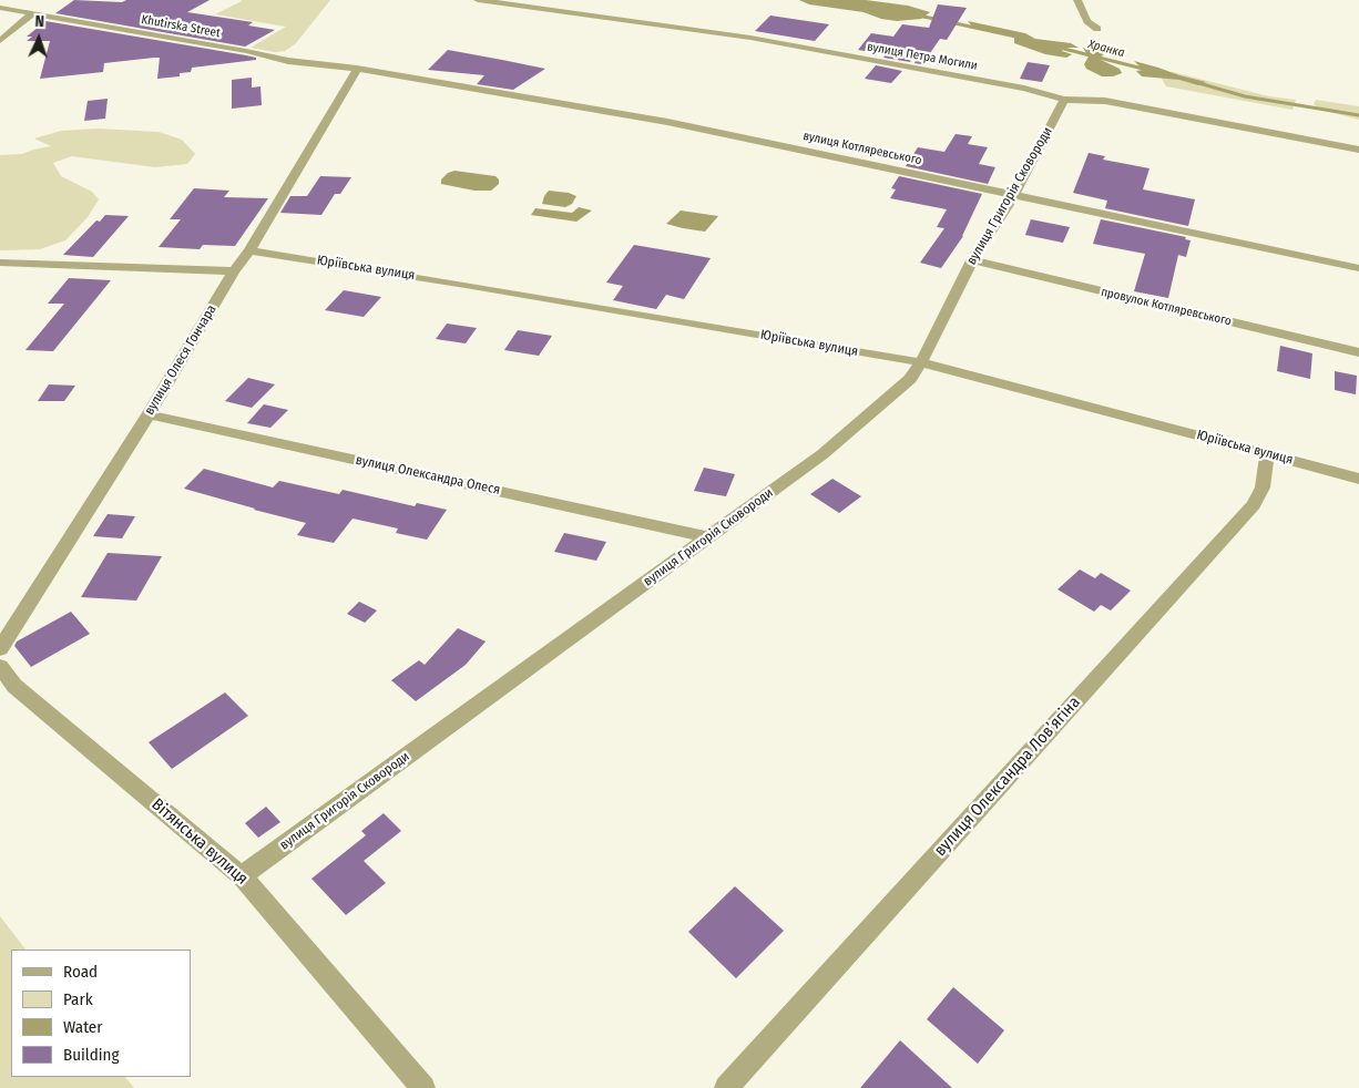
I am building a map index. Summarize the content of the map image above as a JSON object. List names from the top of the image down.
{
  "streets": {
    "street": [
      "Khutirska Street",
      "вулиця Петра Могили",
      "вулиця Котляревського",
      "вулиця Григорія Сковороди",
      "Юріївська вулиця",
      "провулок Котляревського",
      "вулиця Олеся Гончара",
      "вулиця Олександра Олеся",
      "вулиця Олександра Ловʼягіна",
      "Вітянська вулиця"
    ]
  },
  "crossings": [
    ["Khutirska Street", "вулиця Котляревського"],
    ["Khutirska Street", "вулиця Олеся Гончара"],
    ["вулиця Петра Могили", "вулиця Григорія Сковороди"],
    ["вулиця Котляревського", "вулиця Григорія Сковороди"],
    ["вулиця Котляревського", "вулиця Олеся Гончара"],
    ["вулиця Григорія Сковороди", "Юріївська вулиця"],
    ["вулиця Григорія Сковороди", "провулок Котляревського"],
    ["вулиця Григорія Сковороди", "вулиця Олександра Олеся"],
    ["вулиця Григорія Сковороди", "Вітянська вулиця"],
    ["Юріївська вулиця", "вулиця Олеся Гончара"],
    ["Юріївська вулиця", "вулиця Олександра Ловʼягіна"],
    ["вулиця Олеся Гончара", "вулиця Олександра Олеся"]
  ],
  "water": ["Хранка"],
  "legend": [
    "Road",
    "Park",
    "Water",
    "Building"
  ],
  "north": "top"
}
